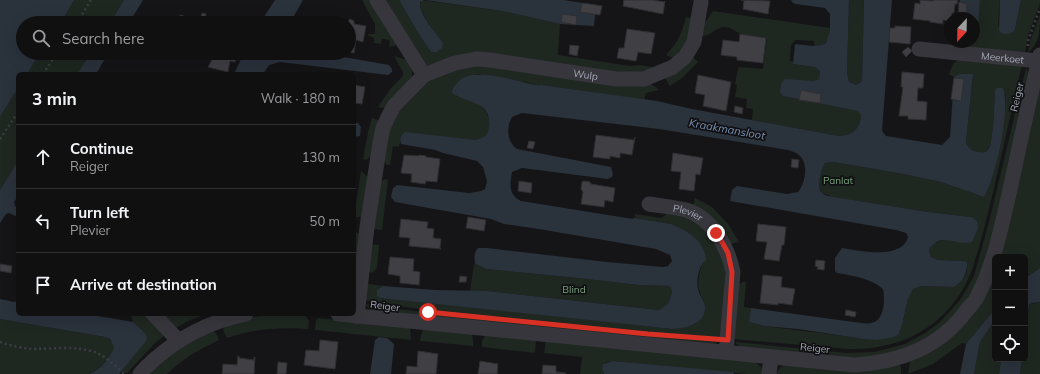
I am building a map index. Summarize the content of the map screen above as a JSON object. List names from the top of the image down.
{
  "streets": {
    "street": [
      "Meerkoet",
      "Wulp",
      "Reiger",
      "Plevier"
    ]
  },
  "crossings": [
    ["Meerkoet", "Reiger"],
    ["Wulp", "Reiger"],
    ["Reiger", "Plevier"]
  ],
  "water": ["Kraakmansloot"],
  "parks": ["Panlat", "Blind"],
  "north": "bottom",
  "page": {
    "search": "Search here",
    "heading": ["3 min", "Walk · 180 m"],
    "list": [
      ["Continue", "Reiger", "130 m"],
      ["Turn left", "Plevier", "50 m"],
      "Arrive at destination"
    ],
    "map_buttons": ["+", "−"]
  }
}
